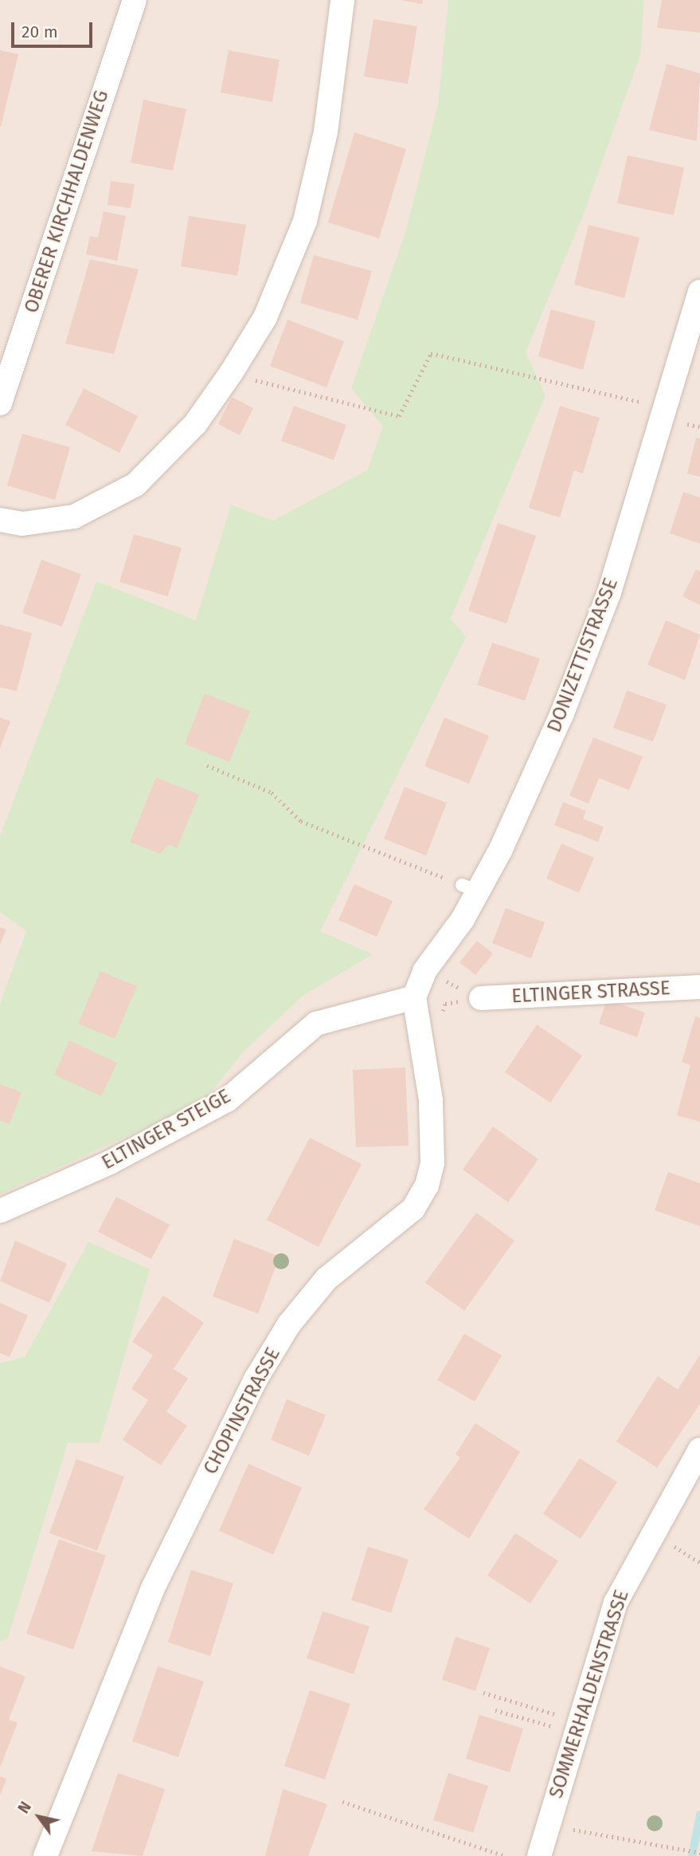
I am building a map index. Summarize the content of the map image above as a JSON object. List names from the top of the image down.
{
  "streets": {
    "street": [
      "OBERER KIRCHHALDENWEG",
      "DONIZETTISTRASSE",
      "ELTINGER STRASSE",
      "ELTINGER STEIGE",
      "CHOPINSTRASSE",
      "SOMMERHALDENSTRASSE"
    ]
  },
  "crossings": [
    ["DONIZETTISTRASSE", "ELTINGER STEIGE"],
    ["DONIZETTISTRASSE", "CHOPINSTRASSE"],
    ["ELTINGER STEIGE", "CHOPINSTRASSE"]
  ],
  "scale_bar": "20 m",
  "north": "top left"
}
